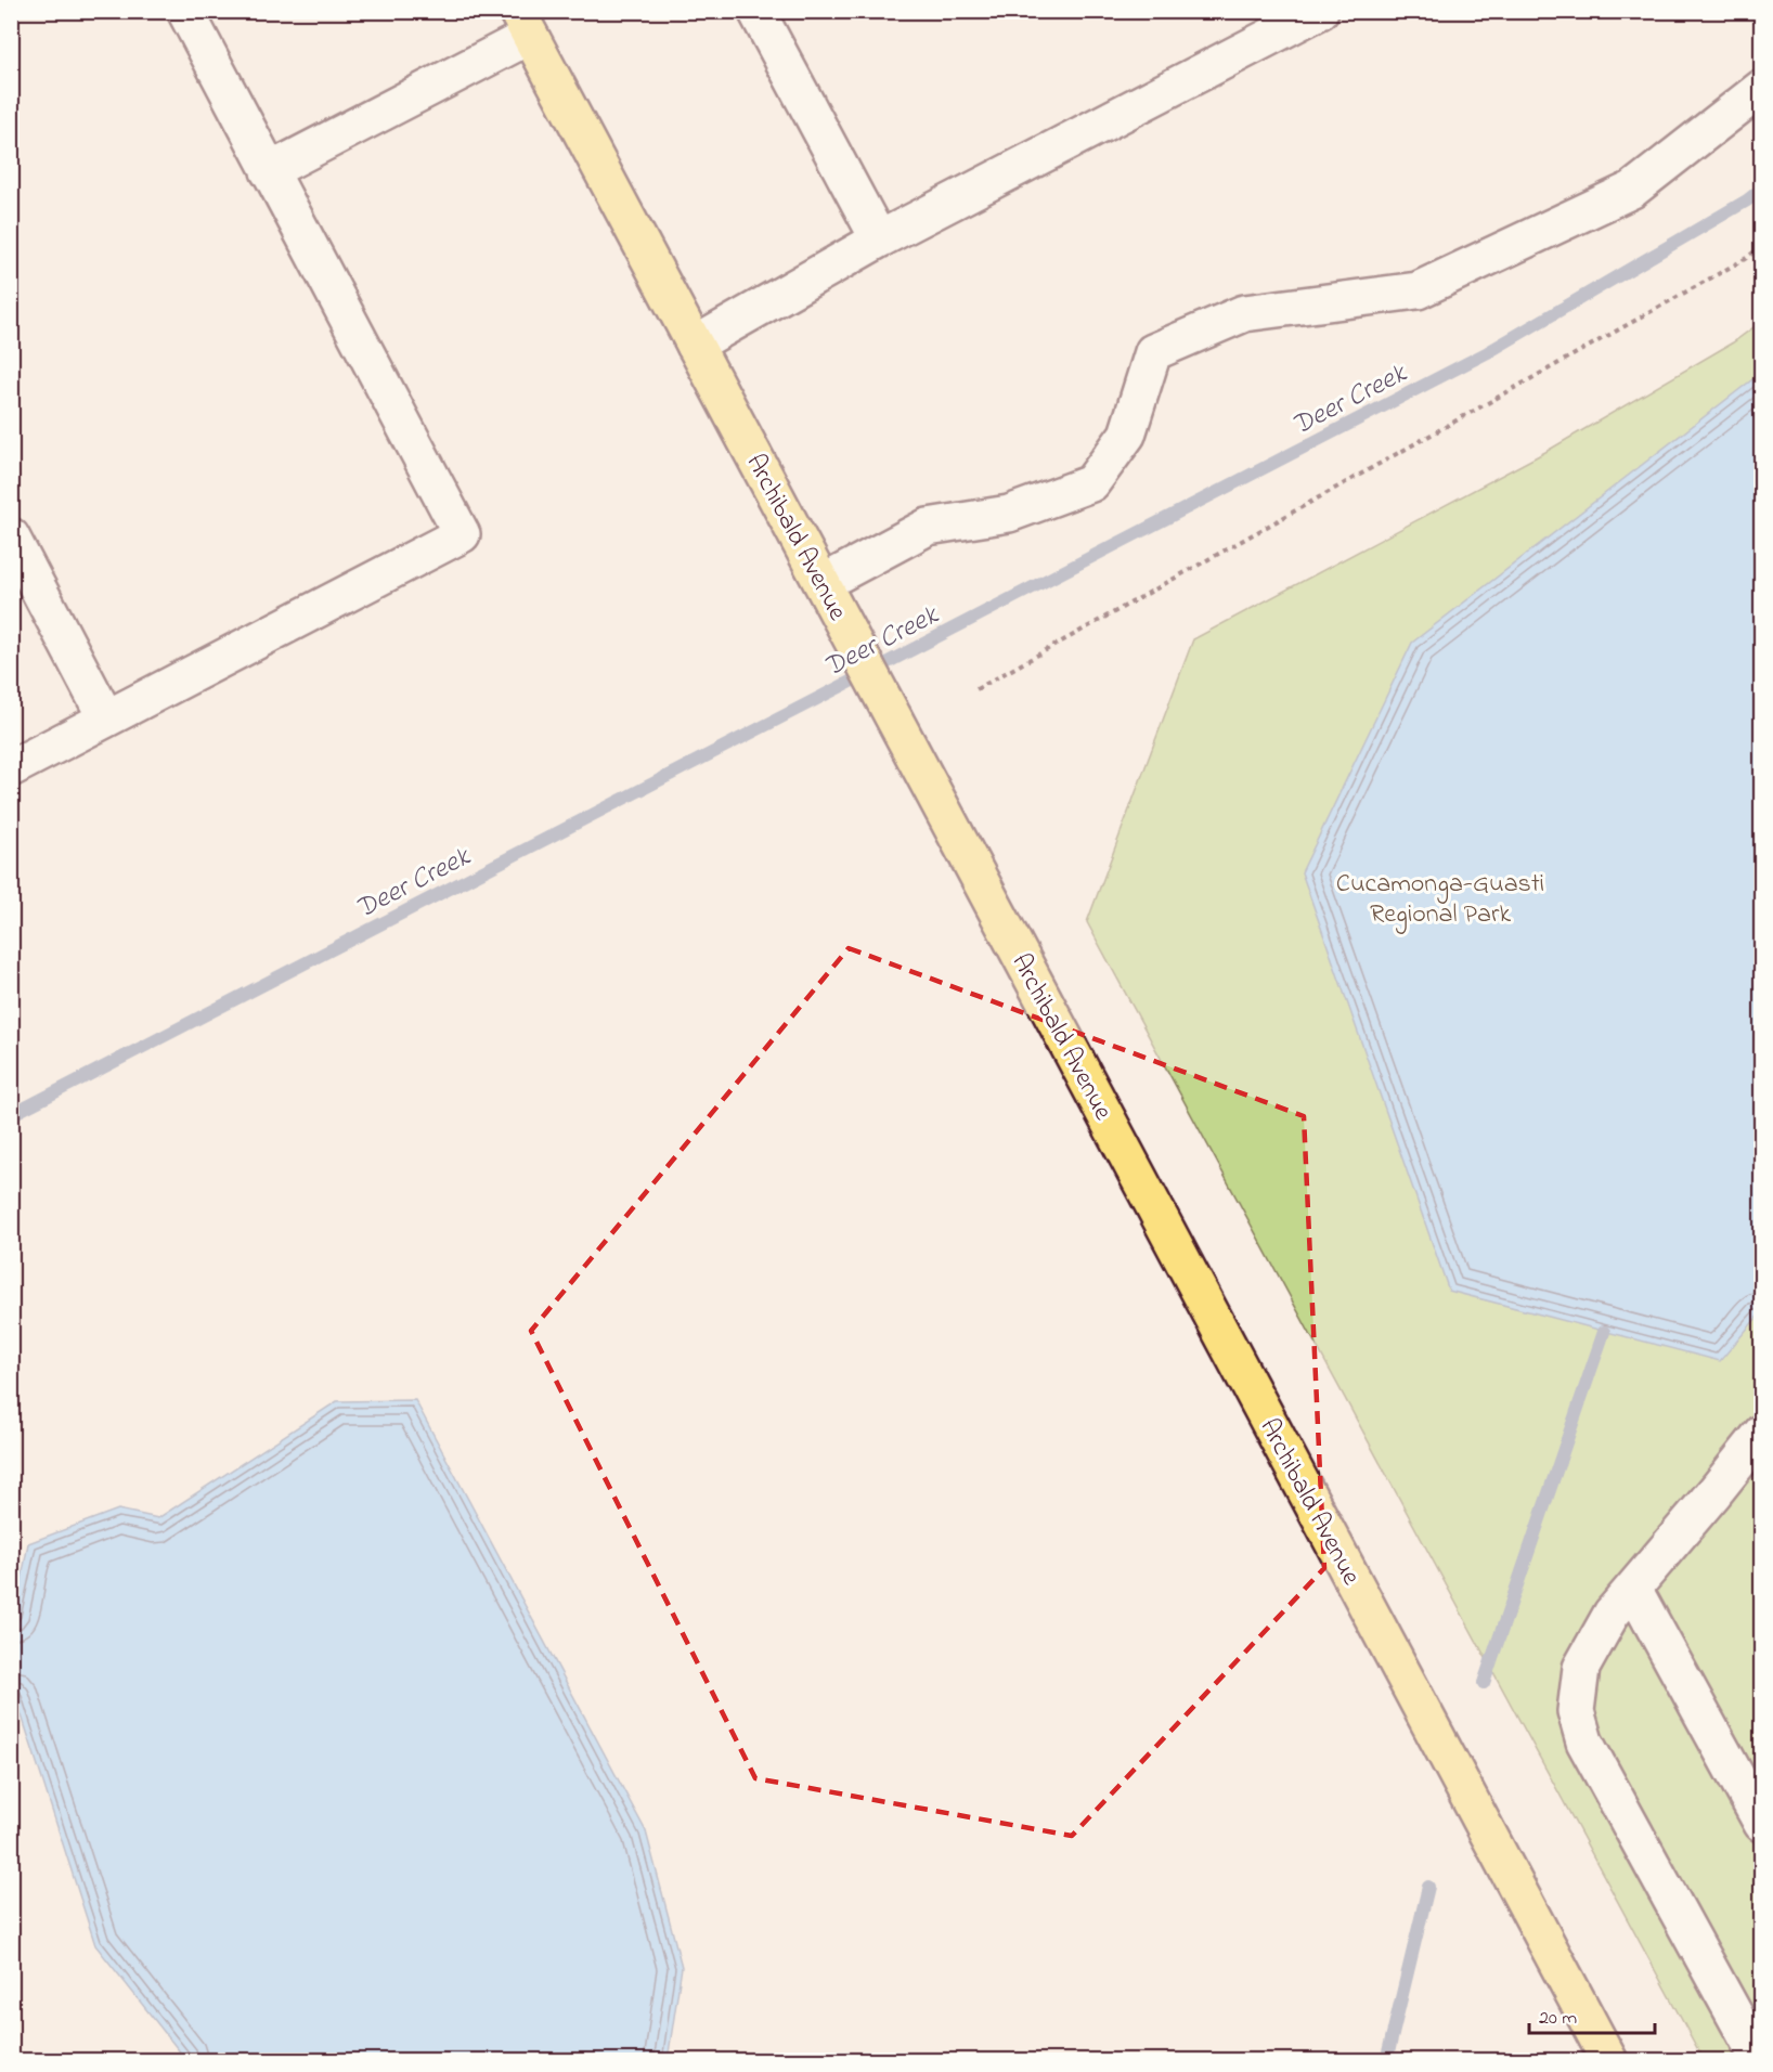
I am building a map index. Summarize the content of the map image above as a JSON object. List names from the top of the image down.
{
  "streets": {
    "main road": ["Archibald Avenue"]
  },
  "water": ["Deer Creek"],
  "parks": ["Cucamonga-Guasti Regional Park"],
  "scale_bar": "20 m"
}
